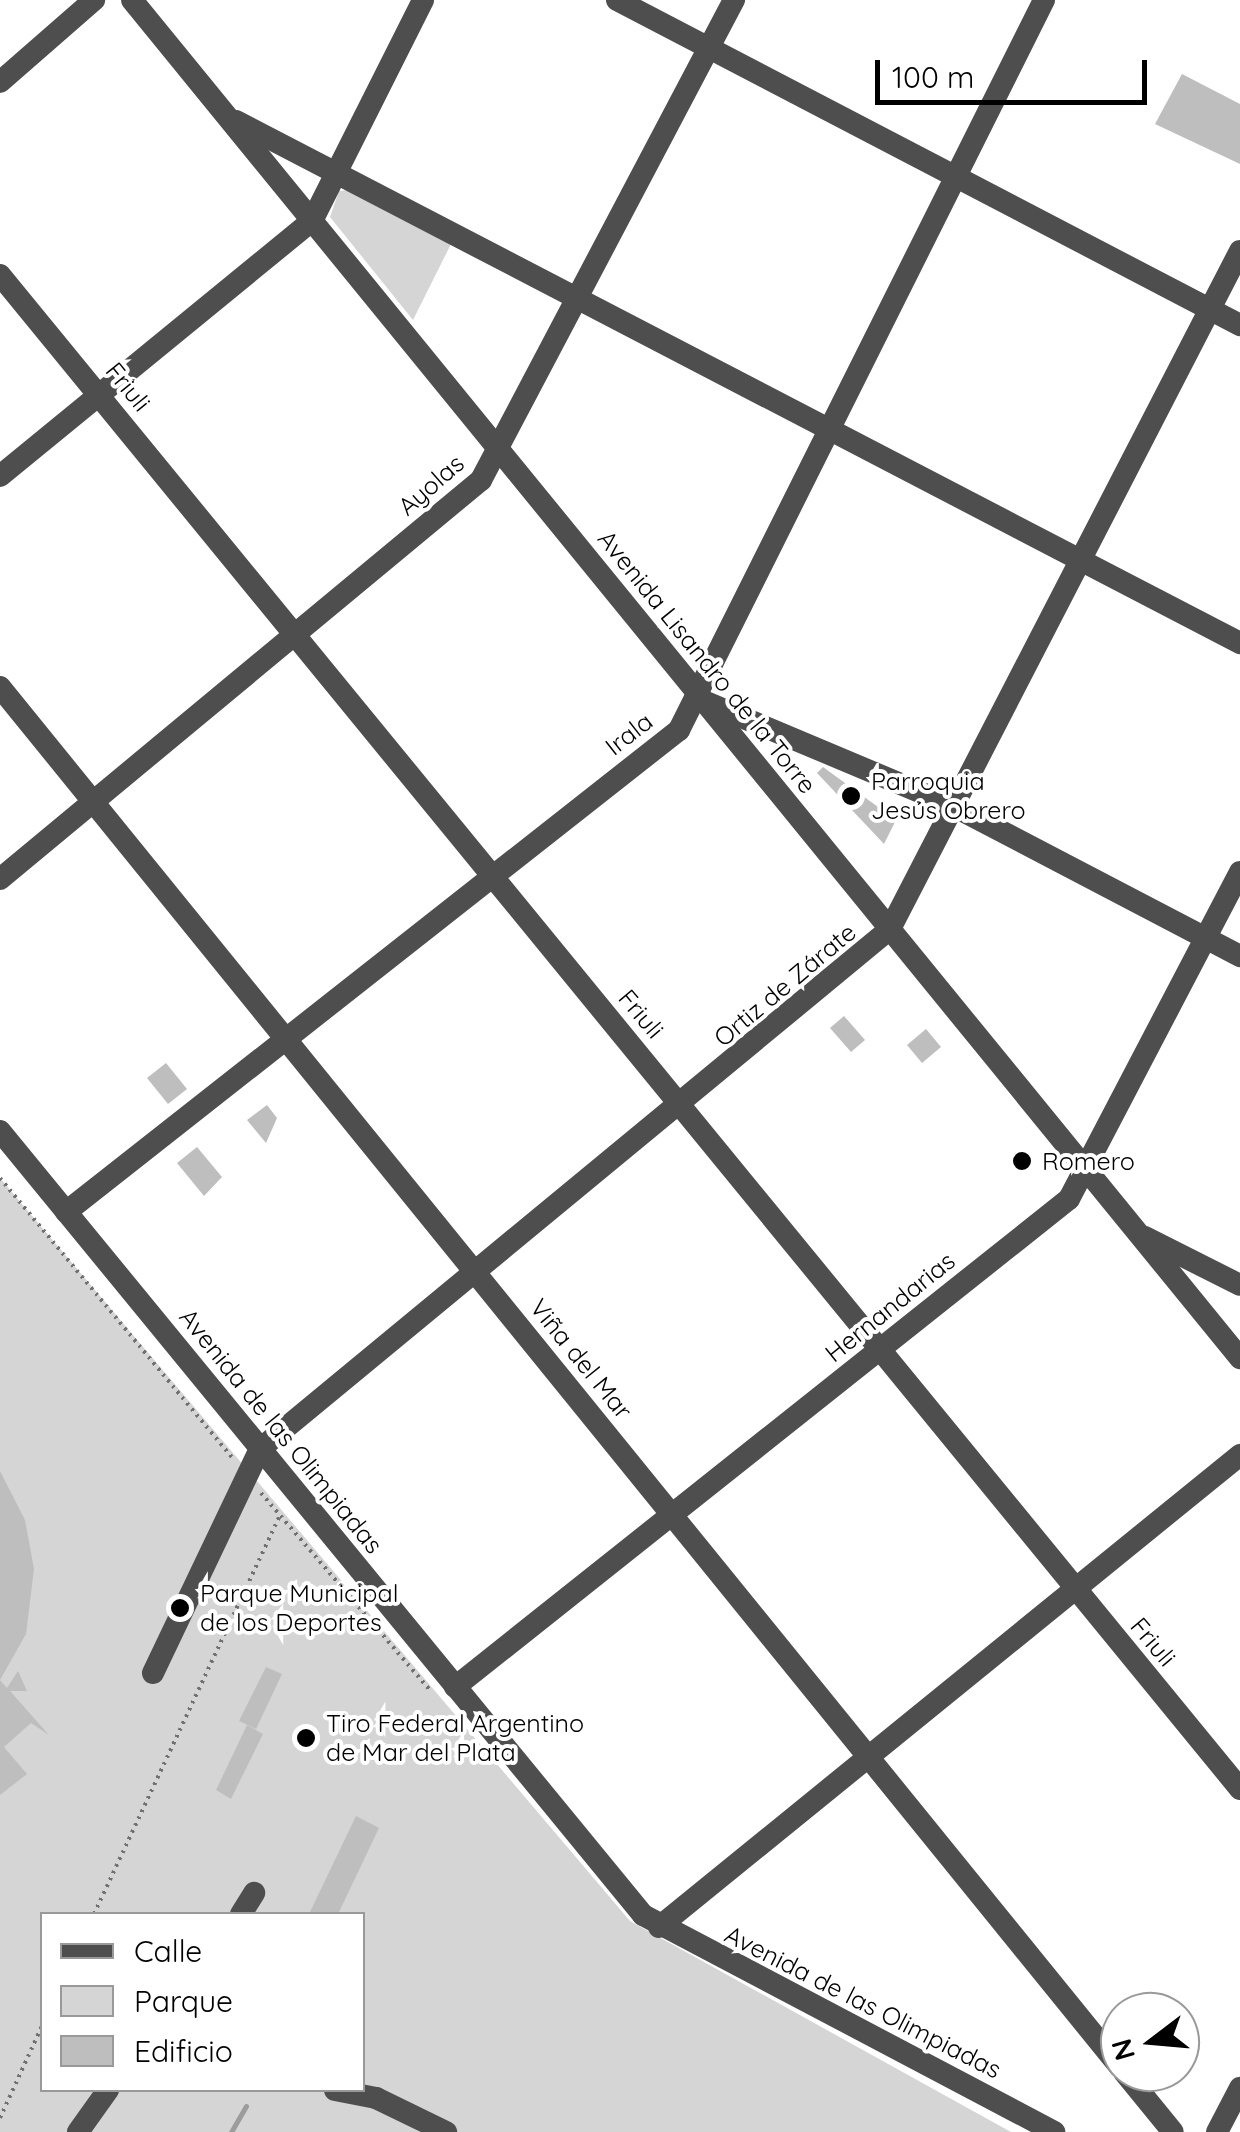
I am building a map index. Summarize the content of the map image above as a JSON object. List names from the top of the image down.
{
  "streets": {
    "street": [
      "Friuli",
      "Ayolas",
      "Avenida Lisandro de la Torre",
      "Irala",
      "Ortiz de Zárate",
      "Hernandarias",
      "Viña del Mar",
      "Avenida de las Olimpiadas"
    ]
  },
  "crossings": [
    ["Friuli", "Ayolas"],
    ["Friuli", "Irala"],
    ["Friuli", "Ortiz de Zárate"],
    ["Friuli", "Hernandarias"],
    ["Ayolas", "Avenida Lisandro de la Torre"],
    ["Ayolas", "Viña del Mar"],
    ["Avenida Lisandro de la Torre", "Irala"],
    ["Avenida Lisandro de la Torre", "Ortiz de Zárate"],
    ["Avenida Lisandro de la Torre", "Hernandarias"],
    ["Irala", "Viña del Mar"],
    ["Irala", "Avenida de las Olimpiadas"],
    ["Ortiz de Zárate", "Viña del Mar"],
    ["Ortiz de Zárate", "Avenida de las Olimpiadas"],
    ["Hernandarias", "Viña del Mar"],
    ["Hernandarias", "Avenida de las Olimpiadas"]
  ],
  "places": [
    "Parroquia Jesús Obrero",
    "Romero",
    "Parque Municipal de los Deportes",
    "Tiro Federal Argentino de Mar del Plata"
  ],
  "legend": ["Calle", "Parque", "Edificio"],
  "scale_bar": "100 m",
  "north": "left"
}
